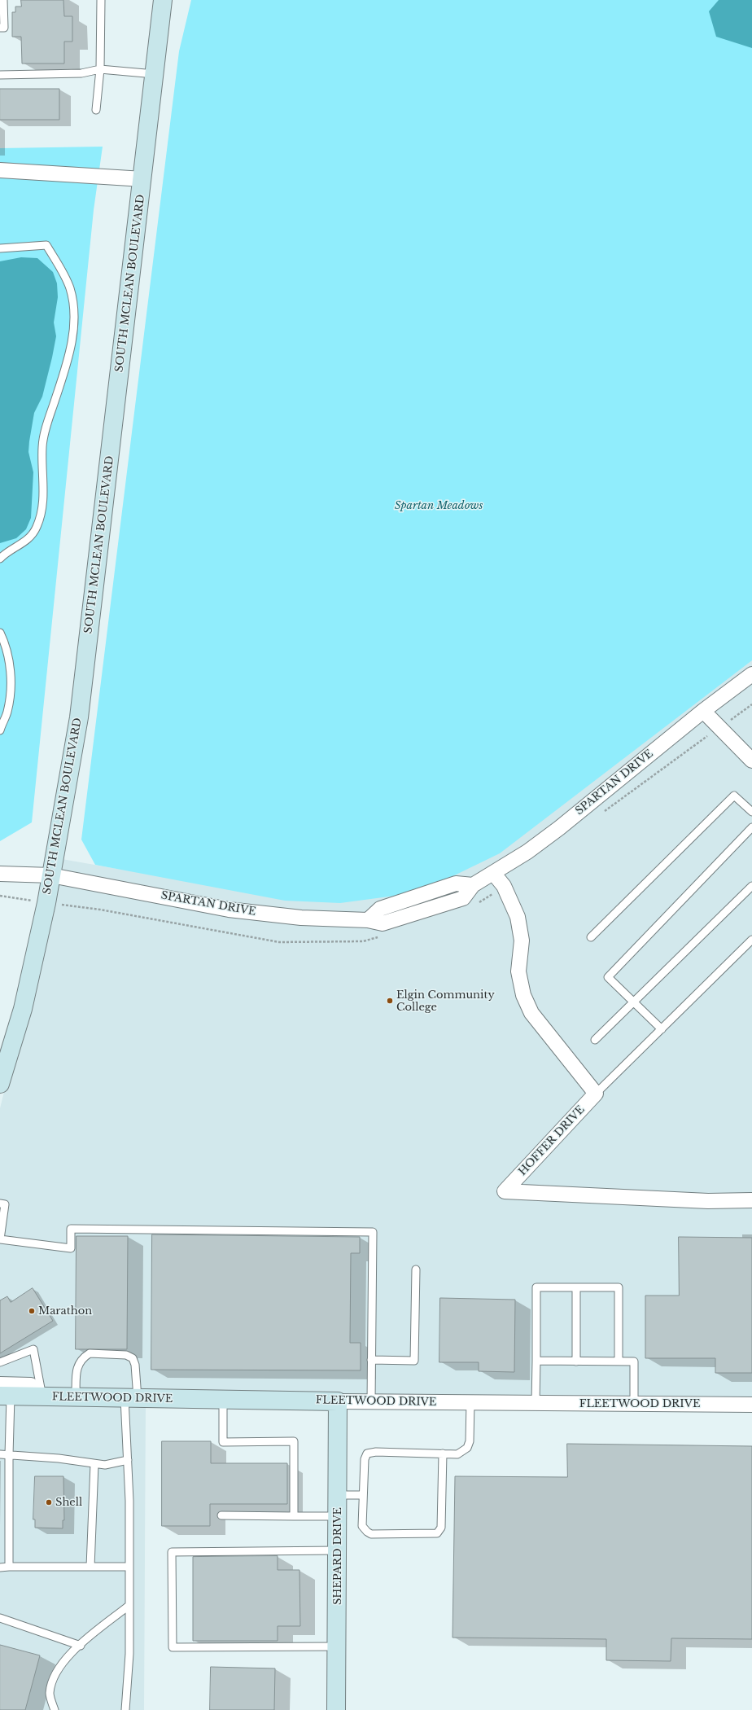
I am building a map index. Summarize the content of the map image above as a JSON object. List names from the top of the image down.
{
  "streets": {
    "main road": ["SOUTH MCLEAN BOULEVARD", "FLEETWOOD DRIVE", "SHEPARD DRIVE"],
    "street": ["SPARTAN DRIVE", "HOFFER DRIVE"]
  },
  "crossings": [
    ["SOUTH MCLEAN BOULEVARD", "SPARTAN DRIVE"],
    ["FLEETWOOD DRIVE", "SHEPARD DRIVE"]
  ],
  "parks": ["Spartan Meadows"],
  "places": ["Elgin Community College", "Marathon", "Shell"]
}
